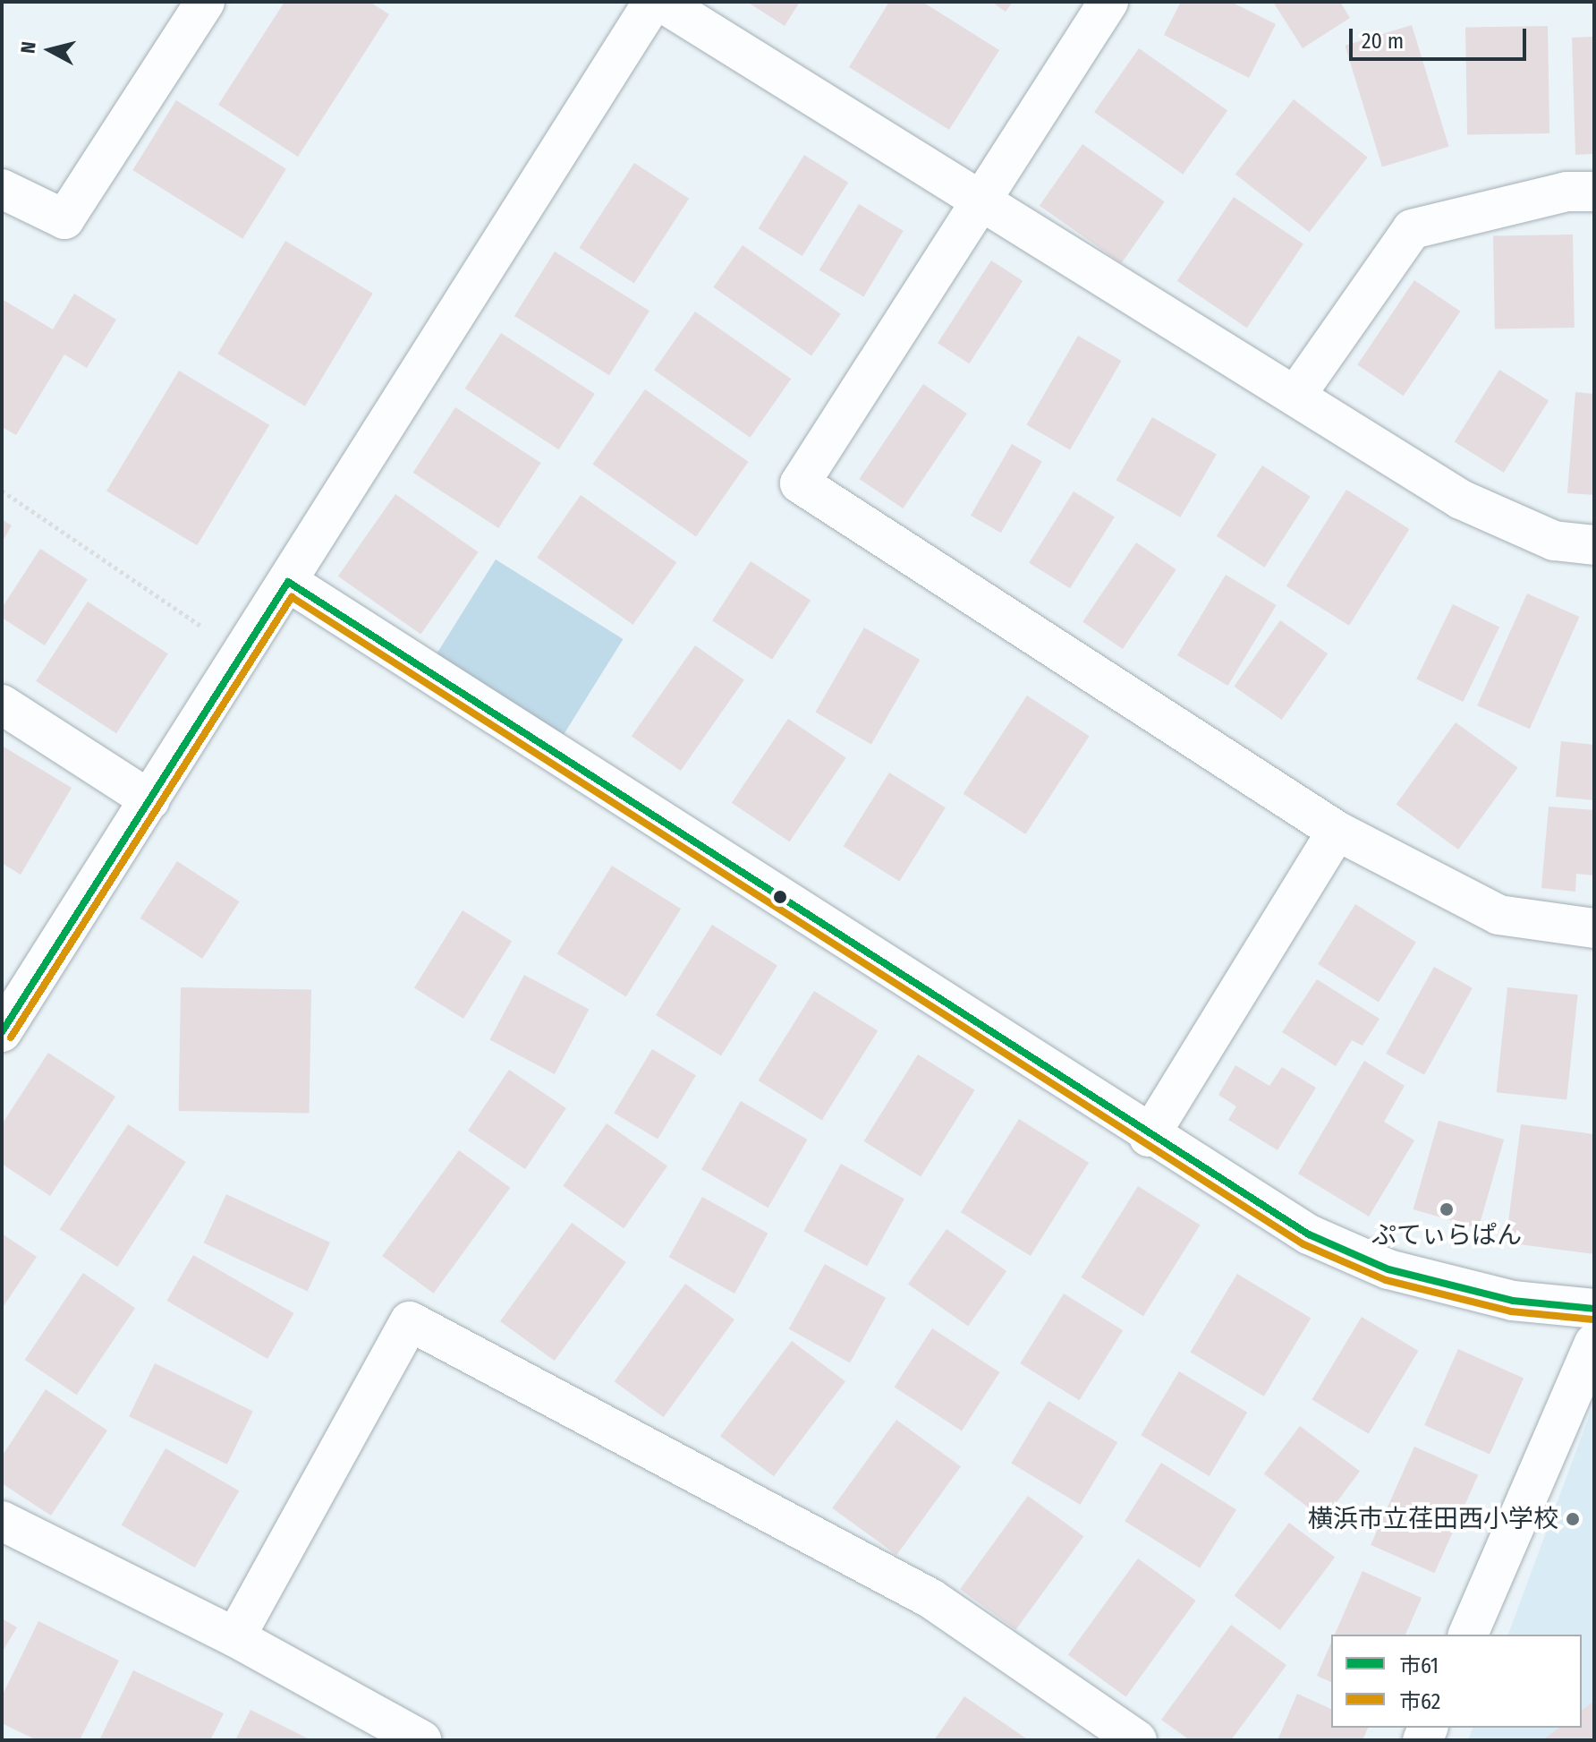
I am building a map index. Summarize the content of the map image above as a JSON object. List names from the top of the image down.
{
  "places": ["ぷてぃらぱん", "横浜市立荏田西小学校"],
  "lines": ["transit line 市61", "transit line 市62"],
  "legend": ["市61", "市62"],
  "scale_bar": "20 m",
  "north": "left"
}
